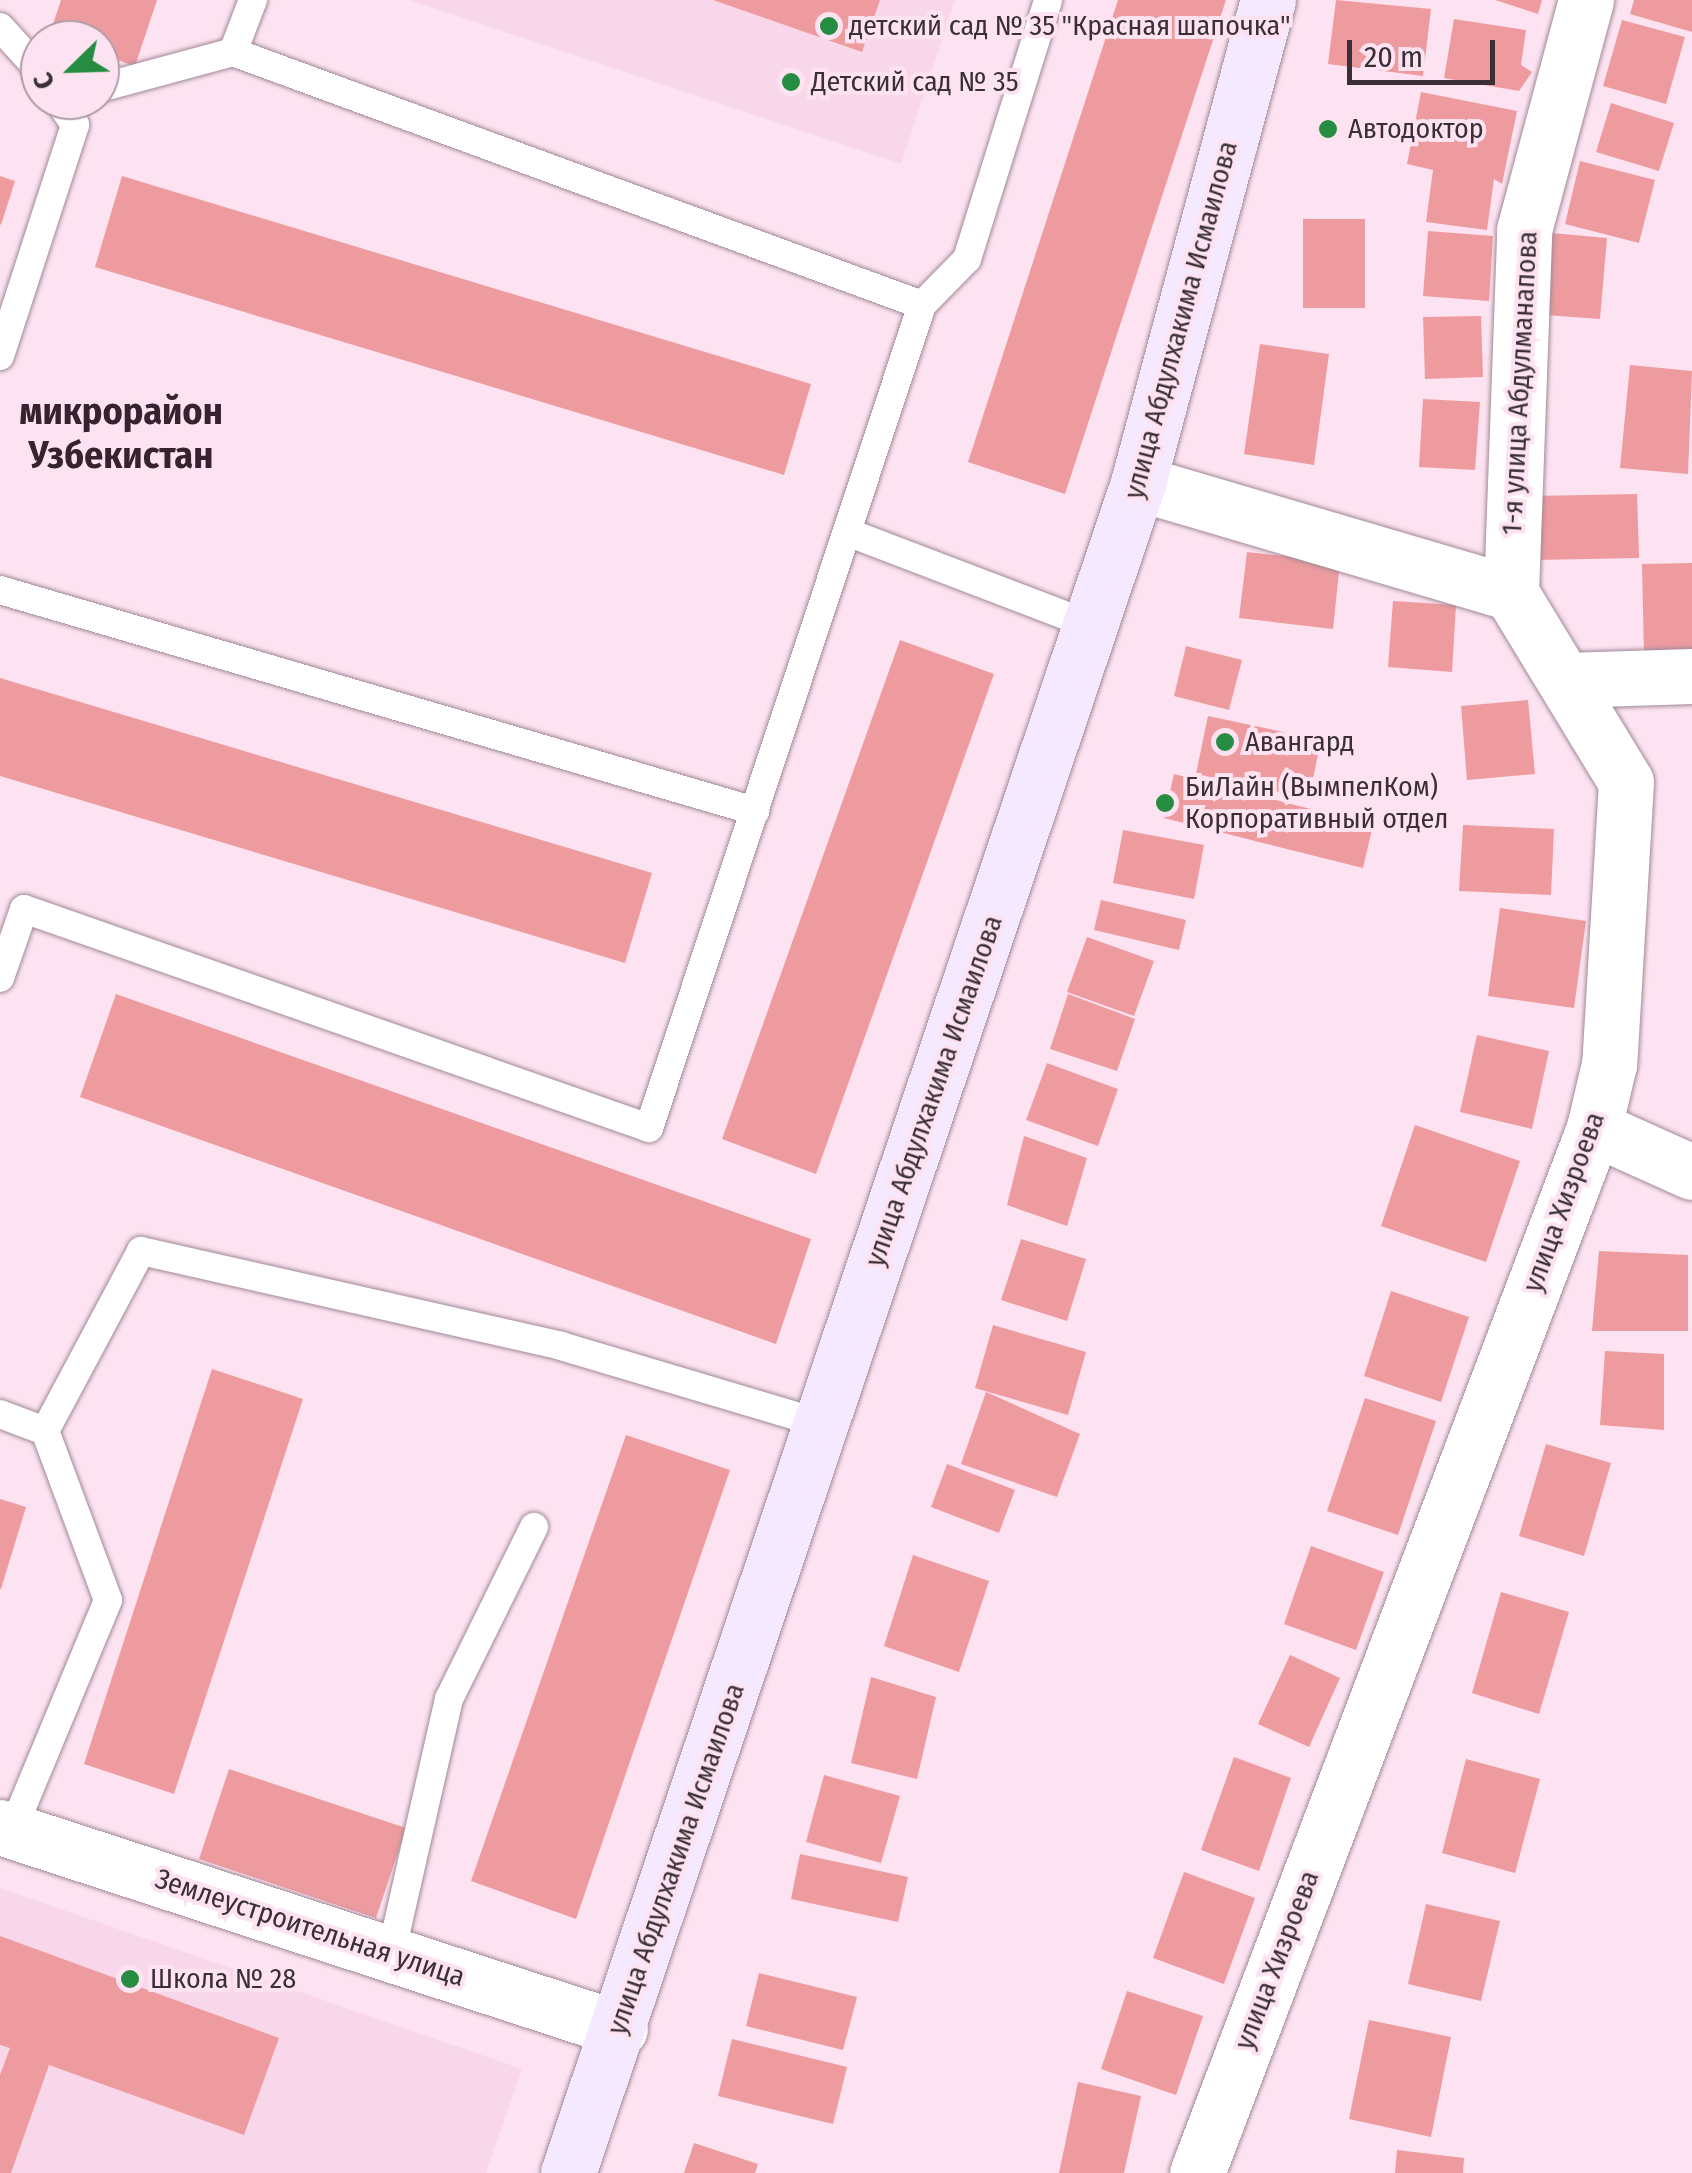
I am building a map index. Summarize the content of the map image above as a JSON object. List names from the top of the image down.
{
  "streets": {
    "main road": ["улица Абдулхакима Исмаилова"],
    "street": ["1-я улица Абдулманапова", "улица Хизроева", "Землеустроительная улица"]
  },
  "crossings": [
    ["улица Абдулхакима Исмаилова", "Землеустроительная улица"],
    ["1-я улица Абдулманапова", "улица Хизроева"]
  ],
  "districts": ["микрорайон Узбекистан"],
  "places": [
    "детский сад № 35 \"Красная шапочка\"",
    "Детский сад № 35",
    "Автодоктор",
    "Авангард",
    "БиЛайн (ВымпелКом) Корпоративный отдел",
    "Школа № 28"
  ],
  "scale_bar": "20 m",
  "north": "bottom left"
}
